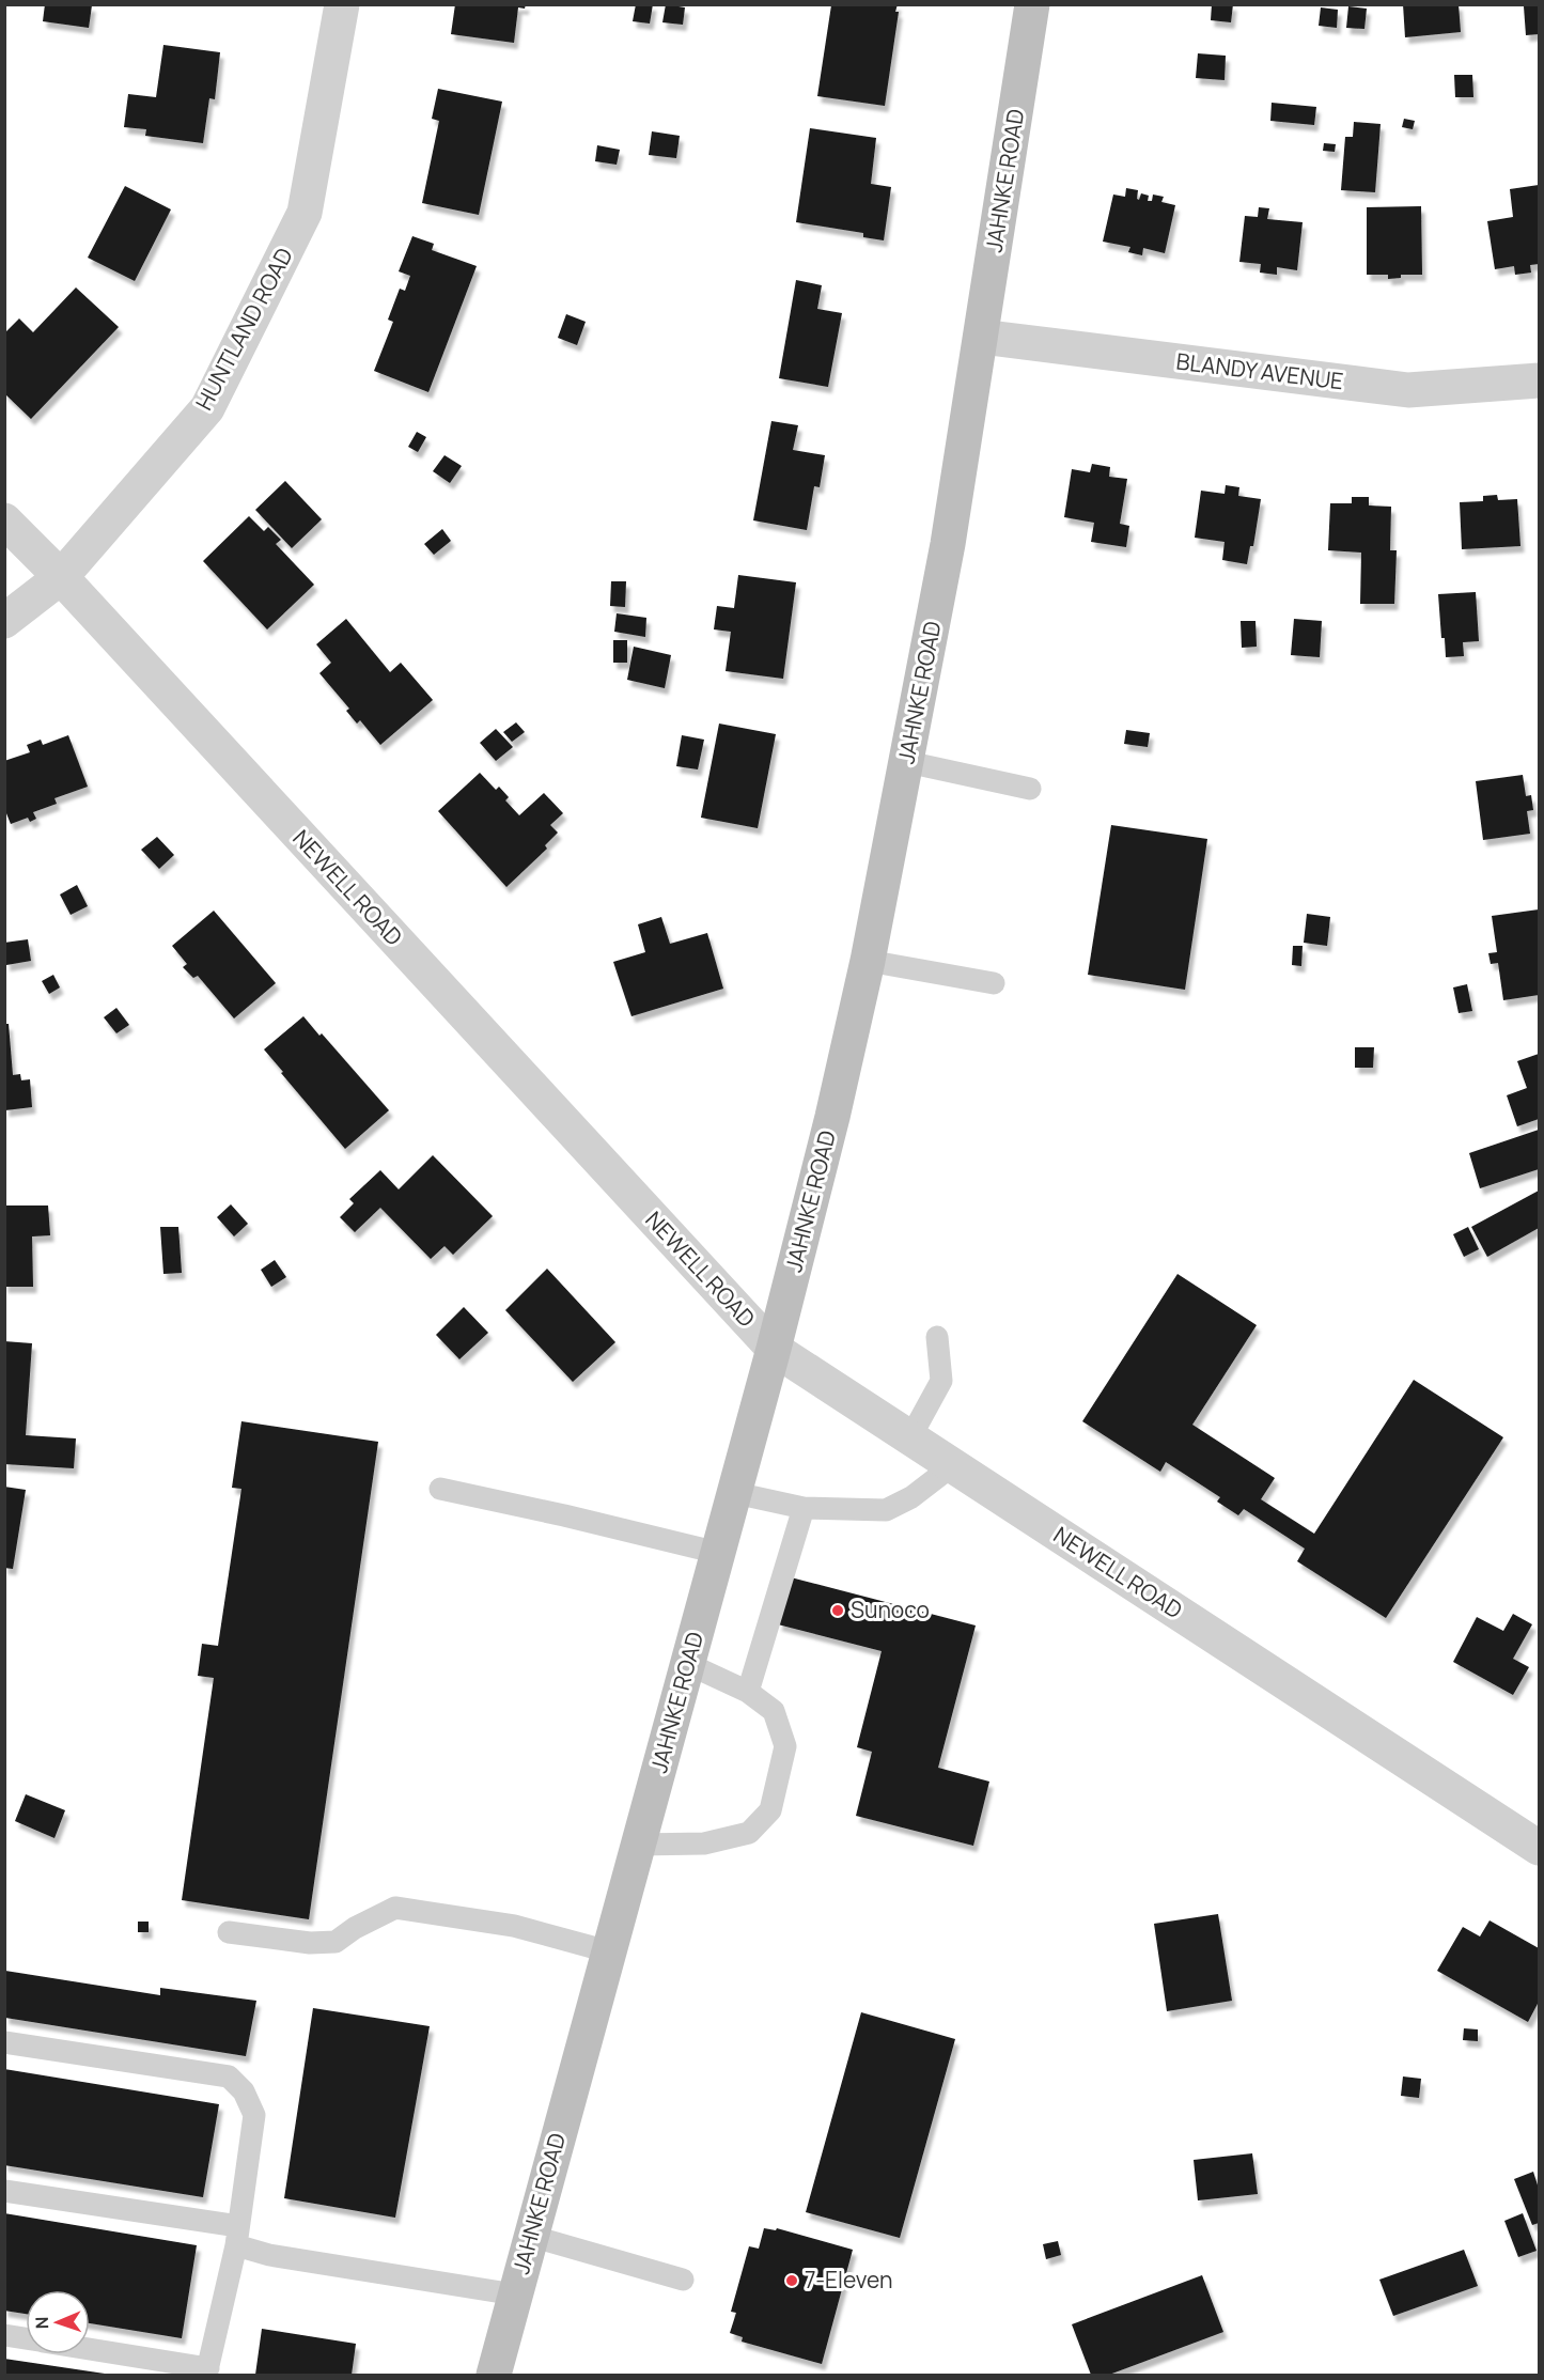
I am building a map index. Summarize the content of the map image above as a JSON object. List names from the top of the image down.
{
  "streets": {
    "main road": ["JAHNKE ROAD"],
    "street": ["HUNTLAND ROAD", "BLANDY AVENUE", "NEWELL ROAD"]
  },
  "crossings": [
    ["JAHNKE ROAD", "BLANDY AVENUE"],
    ["JAHNKE ROAD", "NEWELL ROAD"],
    ["HUNTLAND ROAD", "NEWELL ROAD"]
  ],
  "places": ["Sunoco", "7-Eleven"],
  "north": "left"
}
